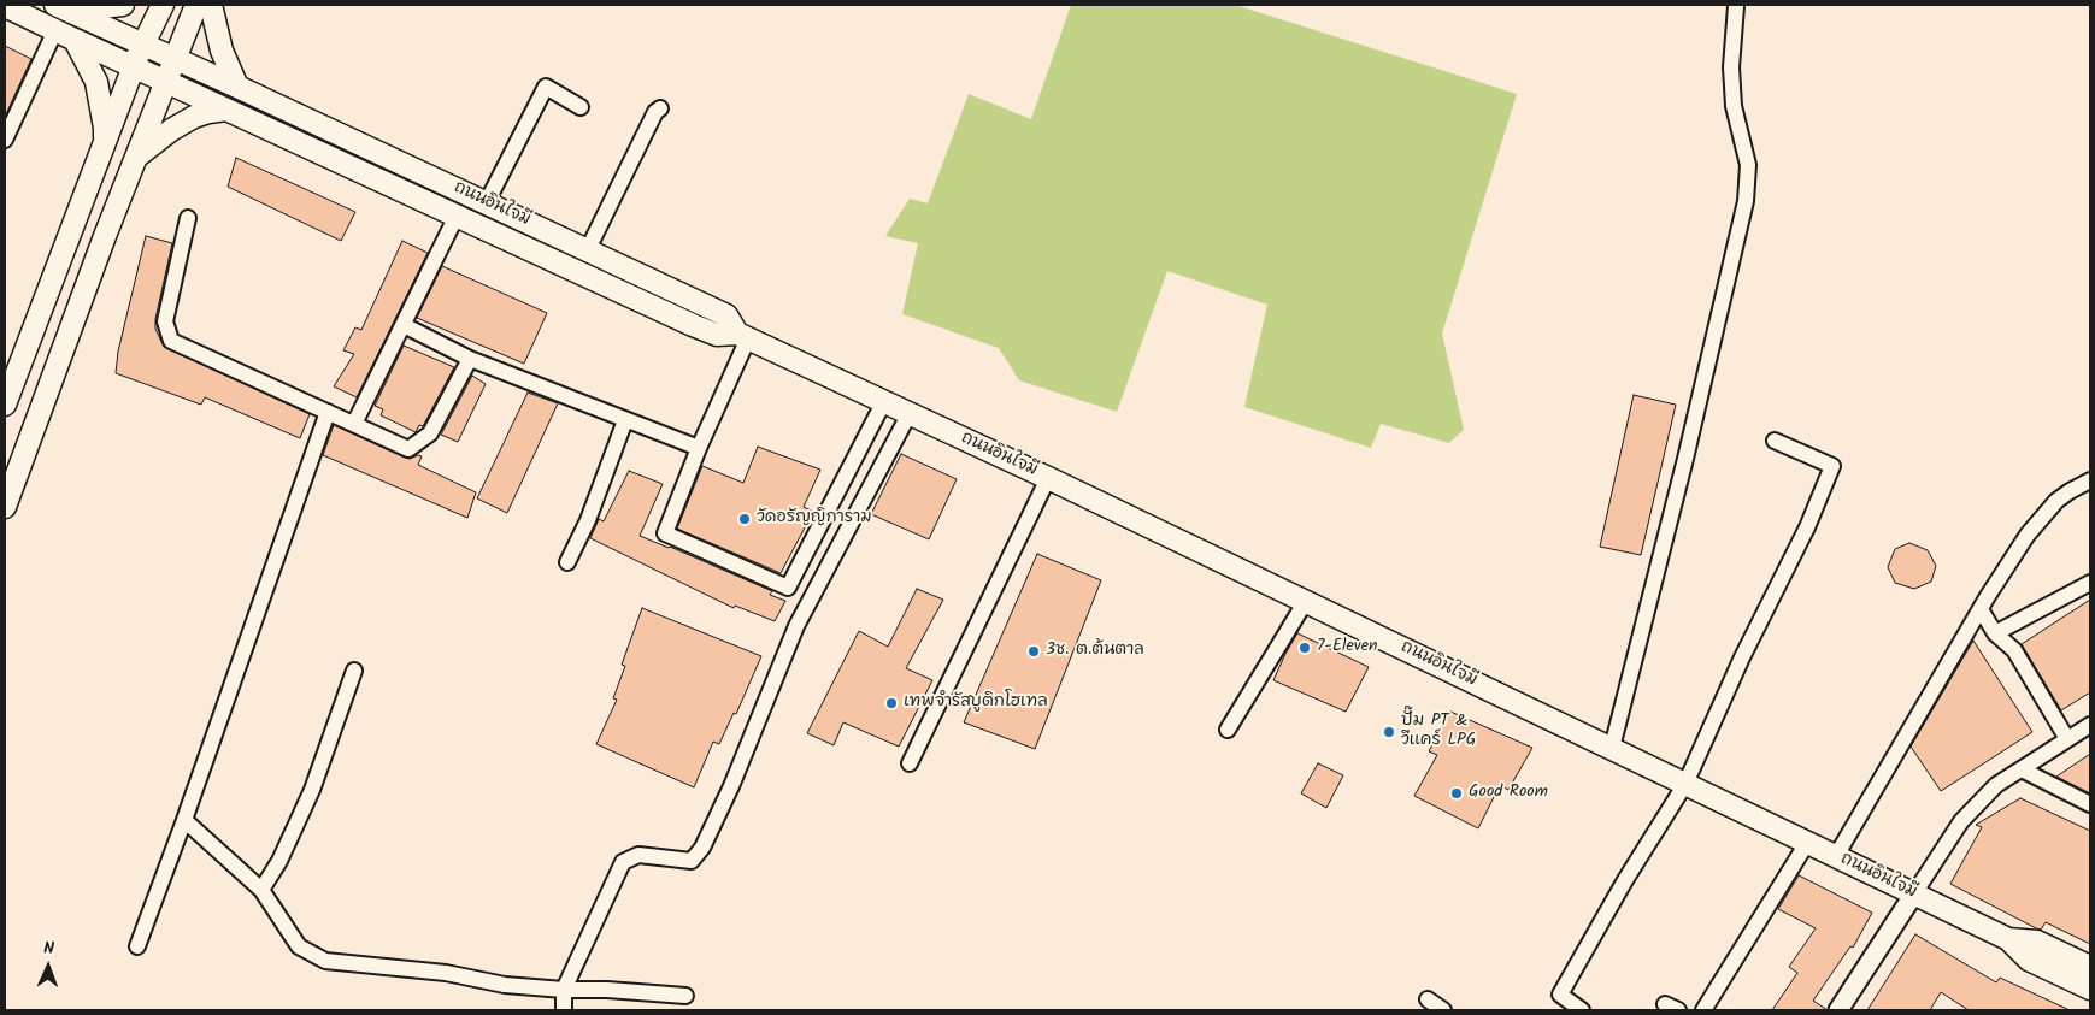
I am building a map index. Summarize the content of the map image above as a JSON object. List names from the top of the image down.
{
  "streets": {
    "main road": ["ถนนอินใจมี"]
  },
  "places": [
    "วัดอรัญญิการาม",
    "7-Eleven",
    "3ช. ต.ต้นตาล",
    "เทพจำรัสบูติกโฮเทล",
    "ปั๊ม PT & วีแคร์ LPG",
    "Good Room"
  ],
  "north": "top"
}
